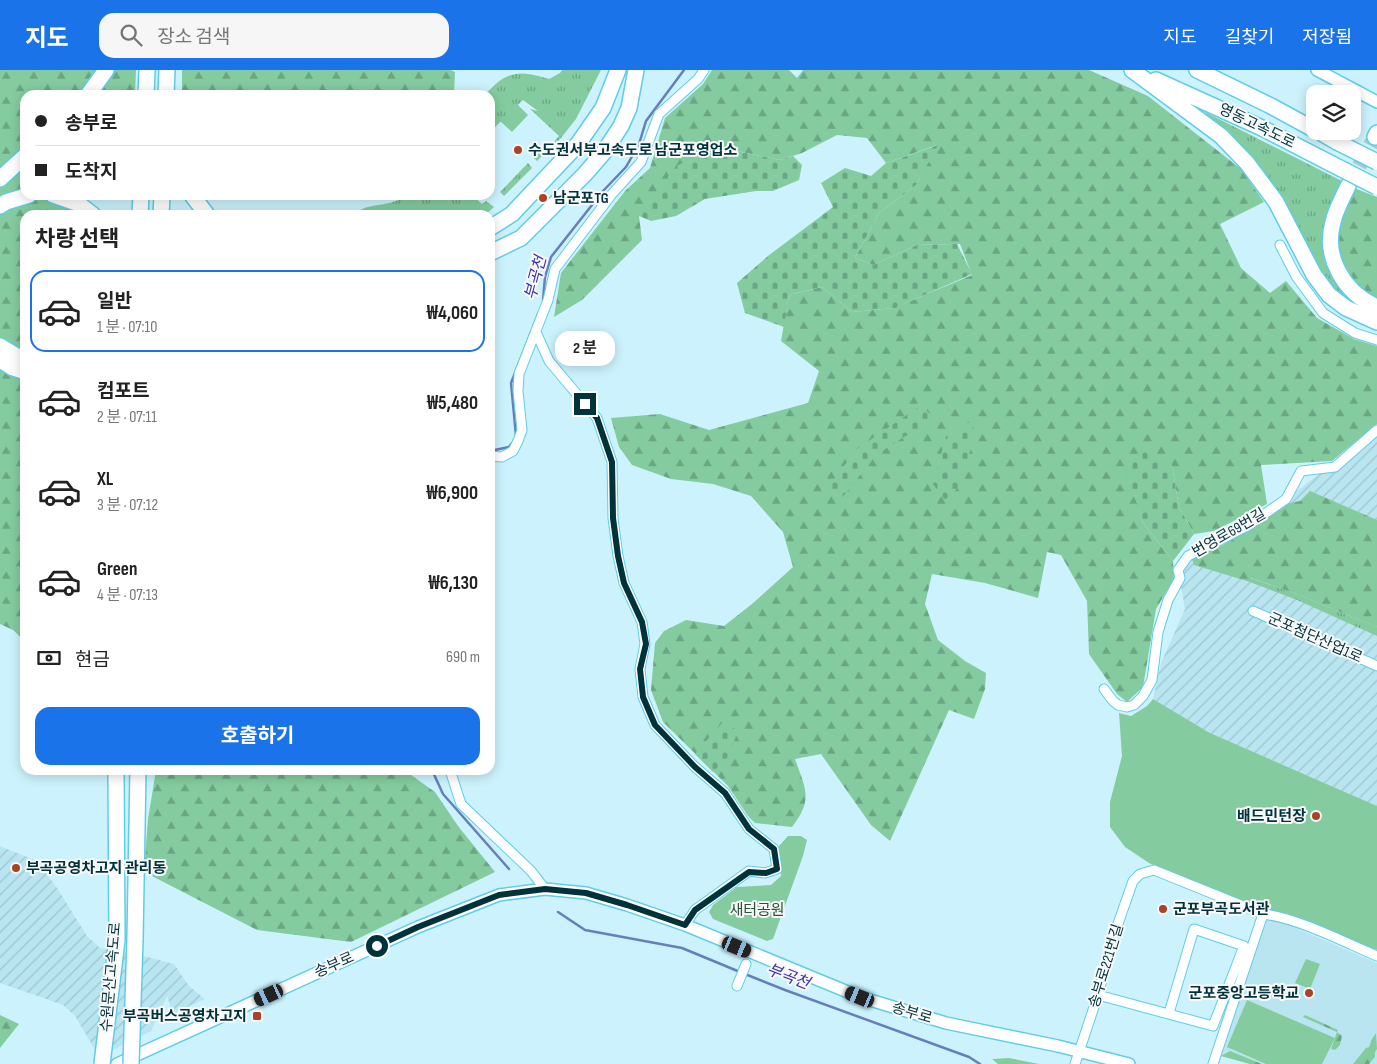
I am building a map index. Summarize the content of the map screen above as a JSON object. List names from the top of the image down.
{
  "streets": {
    "highway": ["영동고속도로", "수원문산고속도로"],
    "street": [
      "번영로69번길",
      "군포첨단산업1로",
      "송부로",
      "송부로221번길"
    ]
  },
  "crossings": [
    ["송부로", "송부로221번길"]
  ],
  "water": ["부곡천"],
  "parks": ["새터공원"],
  "places": {
    "other": [
      "수도권서부고속도로 남군포영업소",
      "남군포TG",
      "배드민턴장",
      "부곡공영차고지 관리동",
      "군포부곡도서관",
      "군포중앙고등학교"
    ],
    "transit": ["부곡버스공영차고지"]
  },
  "page": {
    "header": "지도",
    "search": "장소 검색",
    "nav": ["지도", "길찾기", "저장됨"],
    "banner": ["송부로", "도착지"],
    "heading": "차량 선택",
    "list": [
      {
        "name": "일반",
        "note": "1 분 · 07:10",
        "value": "₩4,060"
      },
      {
        "name": "컴포트",
        "note": "2 분 · 07:11",
        "value": "₩5,480"
      },
      {
        "name": "XL",
        "note": "3 분 · 07:12",
        "value": "₩6,900"
      },
      {
        "name": "Green",
        "note": "4 분 · 07:13",
        "value": "₩6,130"
      }
    ],
    "bubble": "2 분",
    "pay": ["현금", "690 m"],
    "buttons": "호출하기"
  }
}
